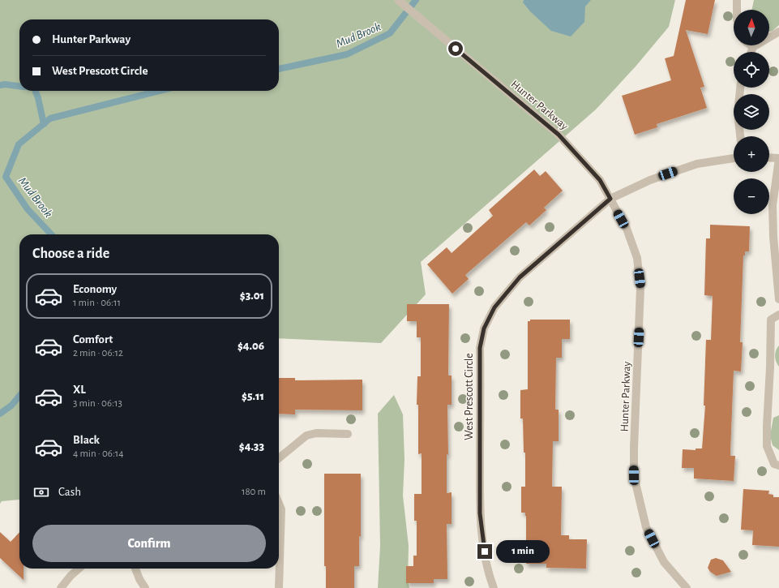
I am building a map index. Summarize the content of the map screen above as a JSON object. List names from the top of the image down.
{
  "streets": {
    "street": ["Hunter Parkway", "West Prescott Circle"]
  },
  "crossings": [
    ["Hunter Parkway", "West Prescott Circle"]
  ],
  "water": ["Mud Brook"],
  "north": "top",
  "page": {
    "map_buttons": ["+", "−"],
    "banner": ["Hunter Parkway", "West Prescott Circle"],
    "heading": "Choose a ride",
    "list": [
      {
        "name": "Economy",
        "note": "1 min · 06:11",
        "value": "$3.01"
      },
      {
        "name": "Comfort",
        "note": "2 min · 06:12",
        "value": "$4.06"
      },
      {
        "name": "XL",
        "note": "3 min · 06:13",
        "value": "$5.11"
      },
      {
        "name": "Black",
        "note": "4 min · 06:14",
        "value": "$4.33"
      }
    ],
    "pay": ["Cash", "180 m"],
    "buttons": "Confirm",
    "bubble": "1 min"
  }
}
